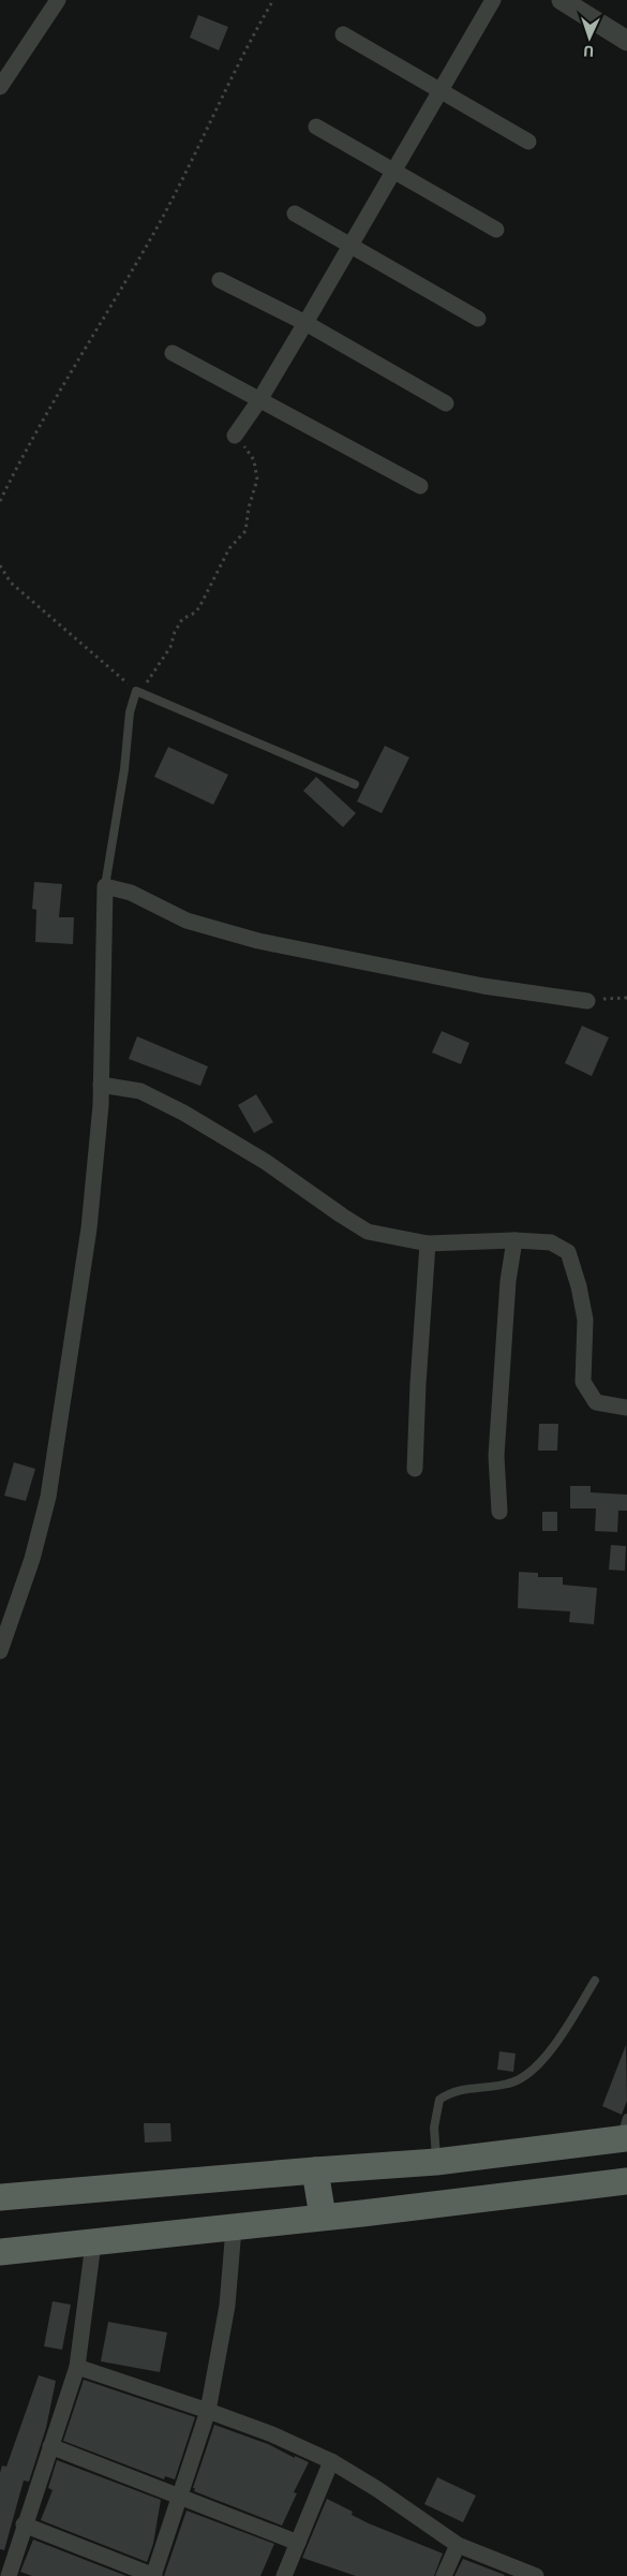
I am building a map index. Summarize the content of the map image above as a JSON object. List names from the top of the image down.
{
  "north": "bottom"
}
